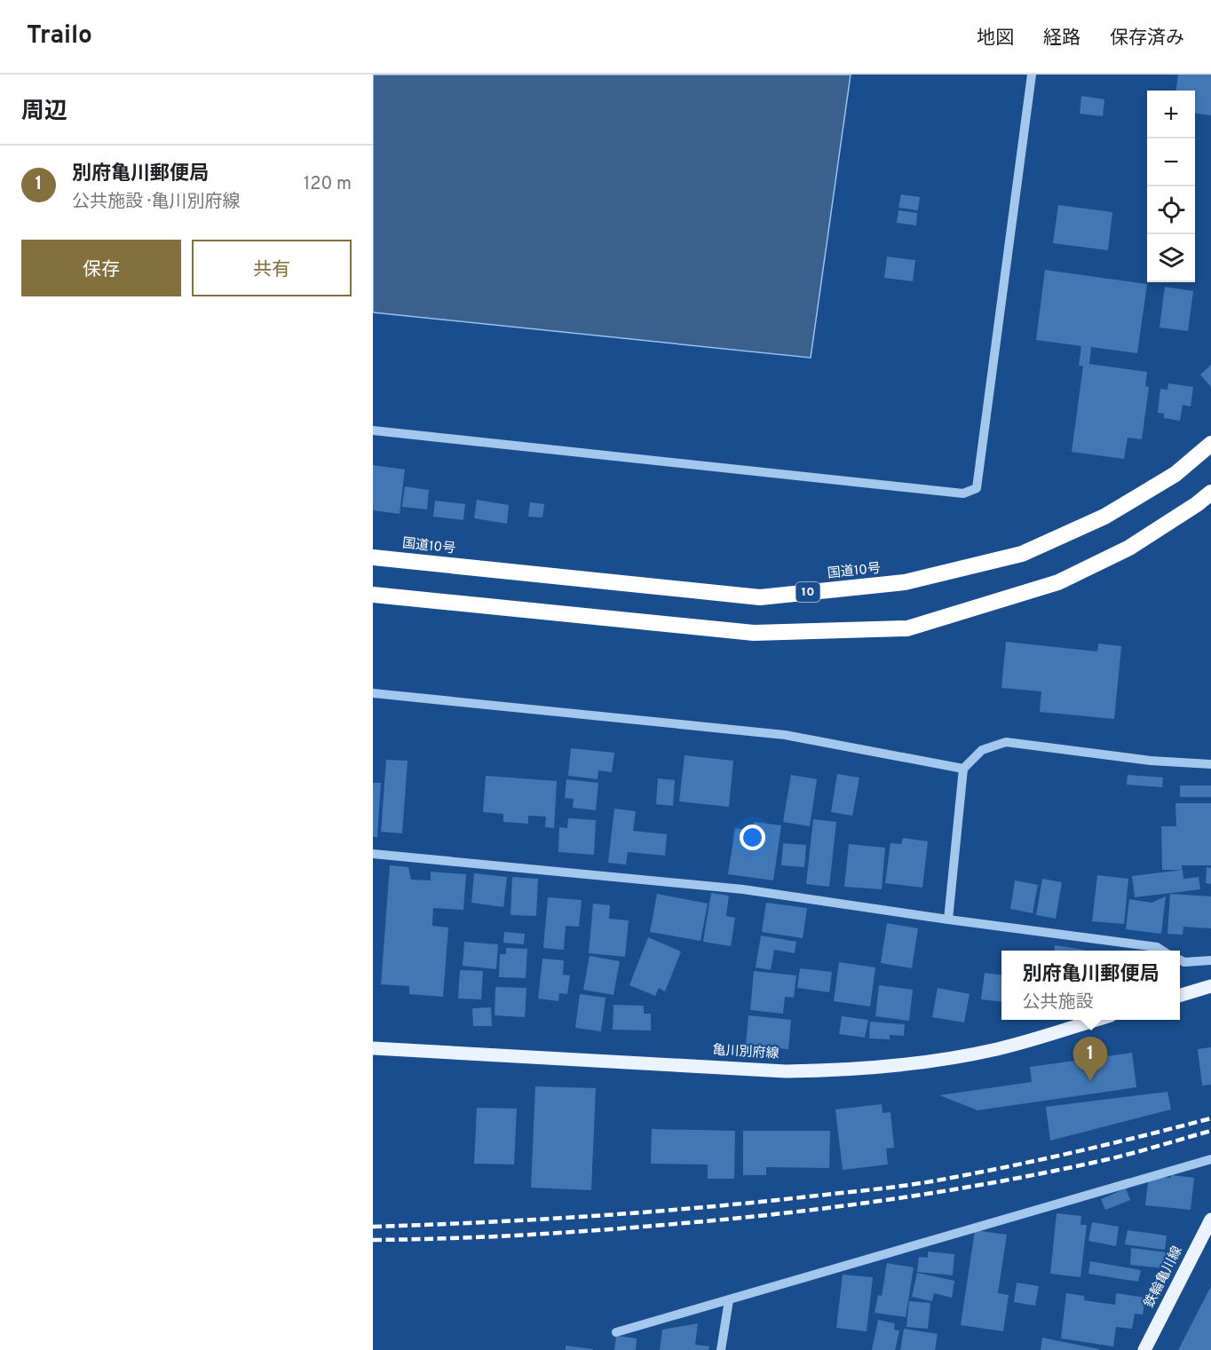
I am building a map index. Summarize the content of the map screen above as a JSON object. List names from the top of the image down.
{
  "streets": {
    "highway": ["国道10号", "10"],
    "main road": ["亀川別府線", "鉄輪亀川線"]
  },
  "page": {
    "header": "Trailo",
    "nav": ["地図", "経路", "保存済み"],
    "heading": "周辺",
    "map_buttons": ["+", "−"],
    "list": [
      {
        "mark": "1",
        "name": "別府亀川郵便局",
        "note": "公共施設 · 亀川別府線",
        "value": "120 m"
      }
    ],
    "buttons": ["保存", "共有"],
    "popup": ["別府亀川郵便局", "公共施設"],
    "pins": "1"
  }
}
